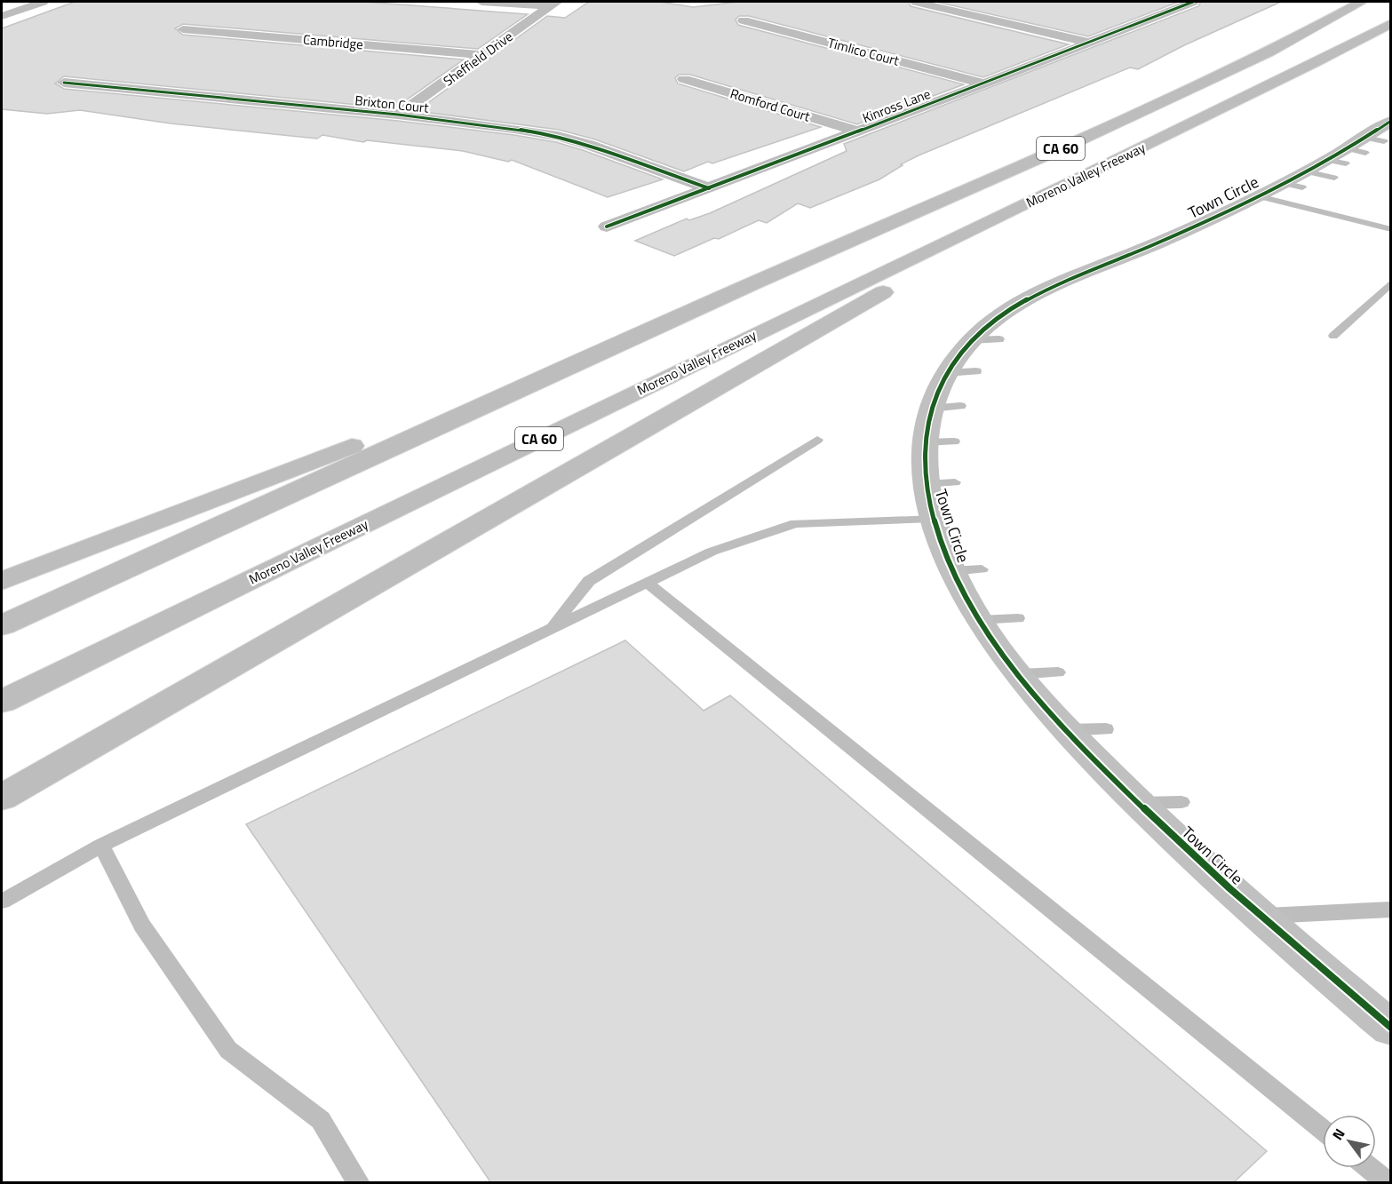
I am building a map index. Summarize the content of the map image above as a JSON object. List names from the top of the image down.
{
  "streets": {
    "highway": ["CA 60", "Moreno Valley Freeway"],
    "street": [
      "Cambridge",
      "Timlico Court",
      "Sheffield Drive",
      "Brixton Court",
      "Romford Court",
      "Kinross Lane",
      "Town Circle"
    ]
  },
  "crossings": [
    ["Cambridge", "Sheffield Drive"],
    ["Timlico Court", "Kinross Lane"],
    ["Sheffield Drive", "Brixton Court"],
    ["Brixton Court", "Kinross Lane"],
    ["Romford Court", "Kinross Lane"]
  ],
  "north": "top left"
}
